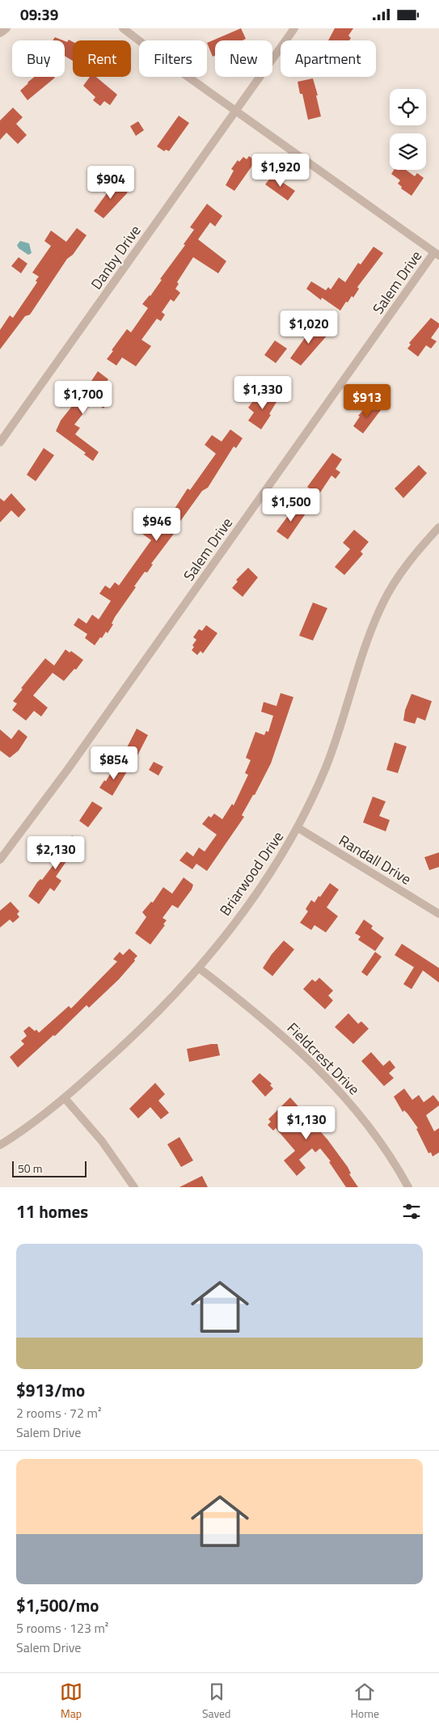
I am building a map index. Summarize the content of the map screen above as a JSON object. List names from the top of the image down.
{
  "streets": {
    "street": [
      "Danby Drive",
      "Salem Drive",
      "Randall Drive",
      "Briarwood Drive",
      "Fieldcrest Drive"
    ]
  },
  "crossings": [
    ["Randall Drive", "Briarwood Drive"],
    ["Briarwood Drive", "Fieldcrest Drive"]
  ],
  "scale_bar": "50 m",
  "page": {
    "status": "09:39",
    "chip": [
      "Buy",
      "Rent",
      "Filters",
      "New",
      "Apartment"
    ],
    "price": [
      "$1,920",
      "$904",
      "$1,020",
      "$1,330",
      "$1,700",
      "$913",
      "$1,500",
      "$946",
      "$854",
      "$2,130",
      "$1,130"
    ],
    "scale": "50 m",
    "heading": "11 homes",
    "list": [
      {
        "name": "$913/mo",
        "note": "2 rooms · 72 m² · Salem Drive"
      },
      {
        "name": "$1,500/mo",
        "note": "5 rooms · 123 m² · Salem Drive"
      }
    ],
    "tabs": ["Map", "Saved", "Home"]
  }
}
